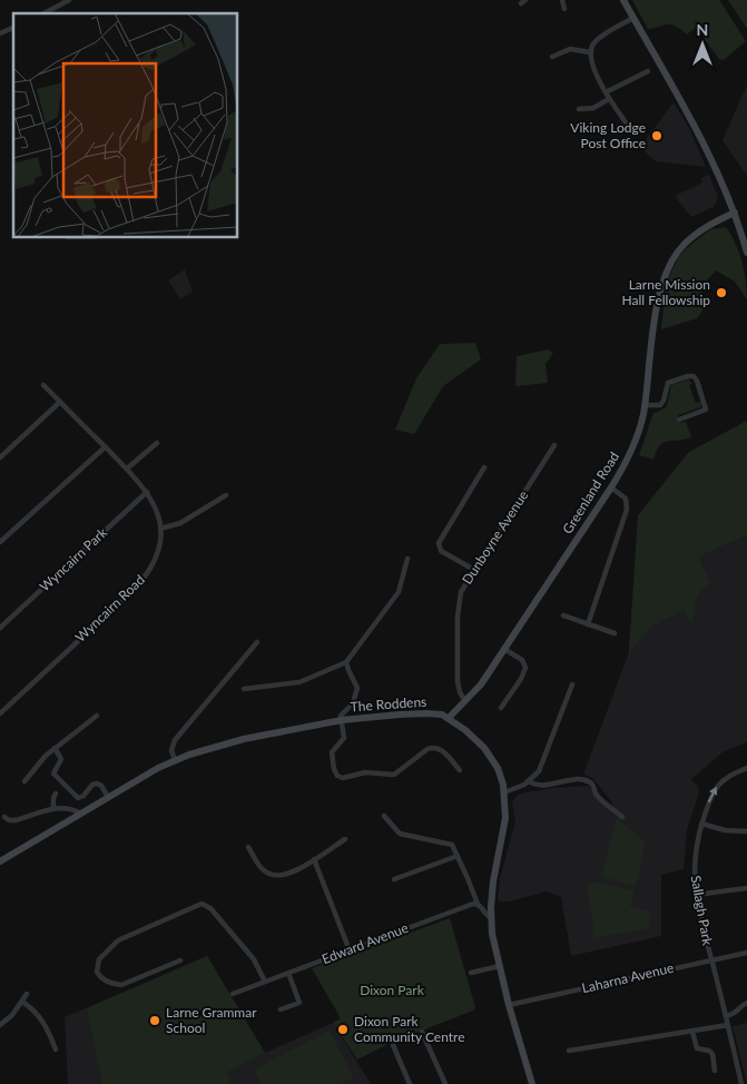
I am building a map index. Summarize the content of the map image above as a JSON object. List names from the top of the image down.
{
  "streets": {
    "street": [
      "Greenland Road",
      "Dunboyne Avenue",
      "Wyncairn Park",
      "Wyncairn Road",
      "The Roddens",
      "Sallagh Park",
      "Edward Avenue",
      "Laharna Avenue"
    ]
  },
  "crossings": [
    ["Greenland Road", "Dunboyne Avenue"],
    ["Greenland Road", "The Roddens"],
    ["Wyncairn Park", "Wyncairn Road"],
    ["The Roddens", "Laharna Avenue"],
    ["Sallagh Park", "Laharna Avenue"]
  ],
  "parks": ["Dixon Park"],
  "places": [
    "Viking Lodge Post Office",
    "Larne Mission Hall Fellowship",
    "Larne Grammar School",
    "Dixon Park Community Centre"
  ],
  "north": "top"
}
